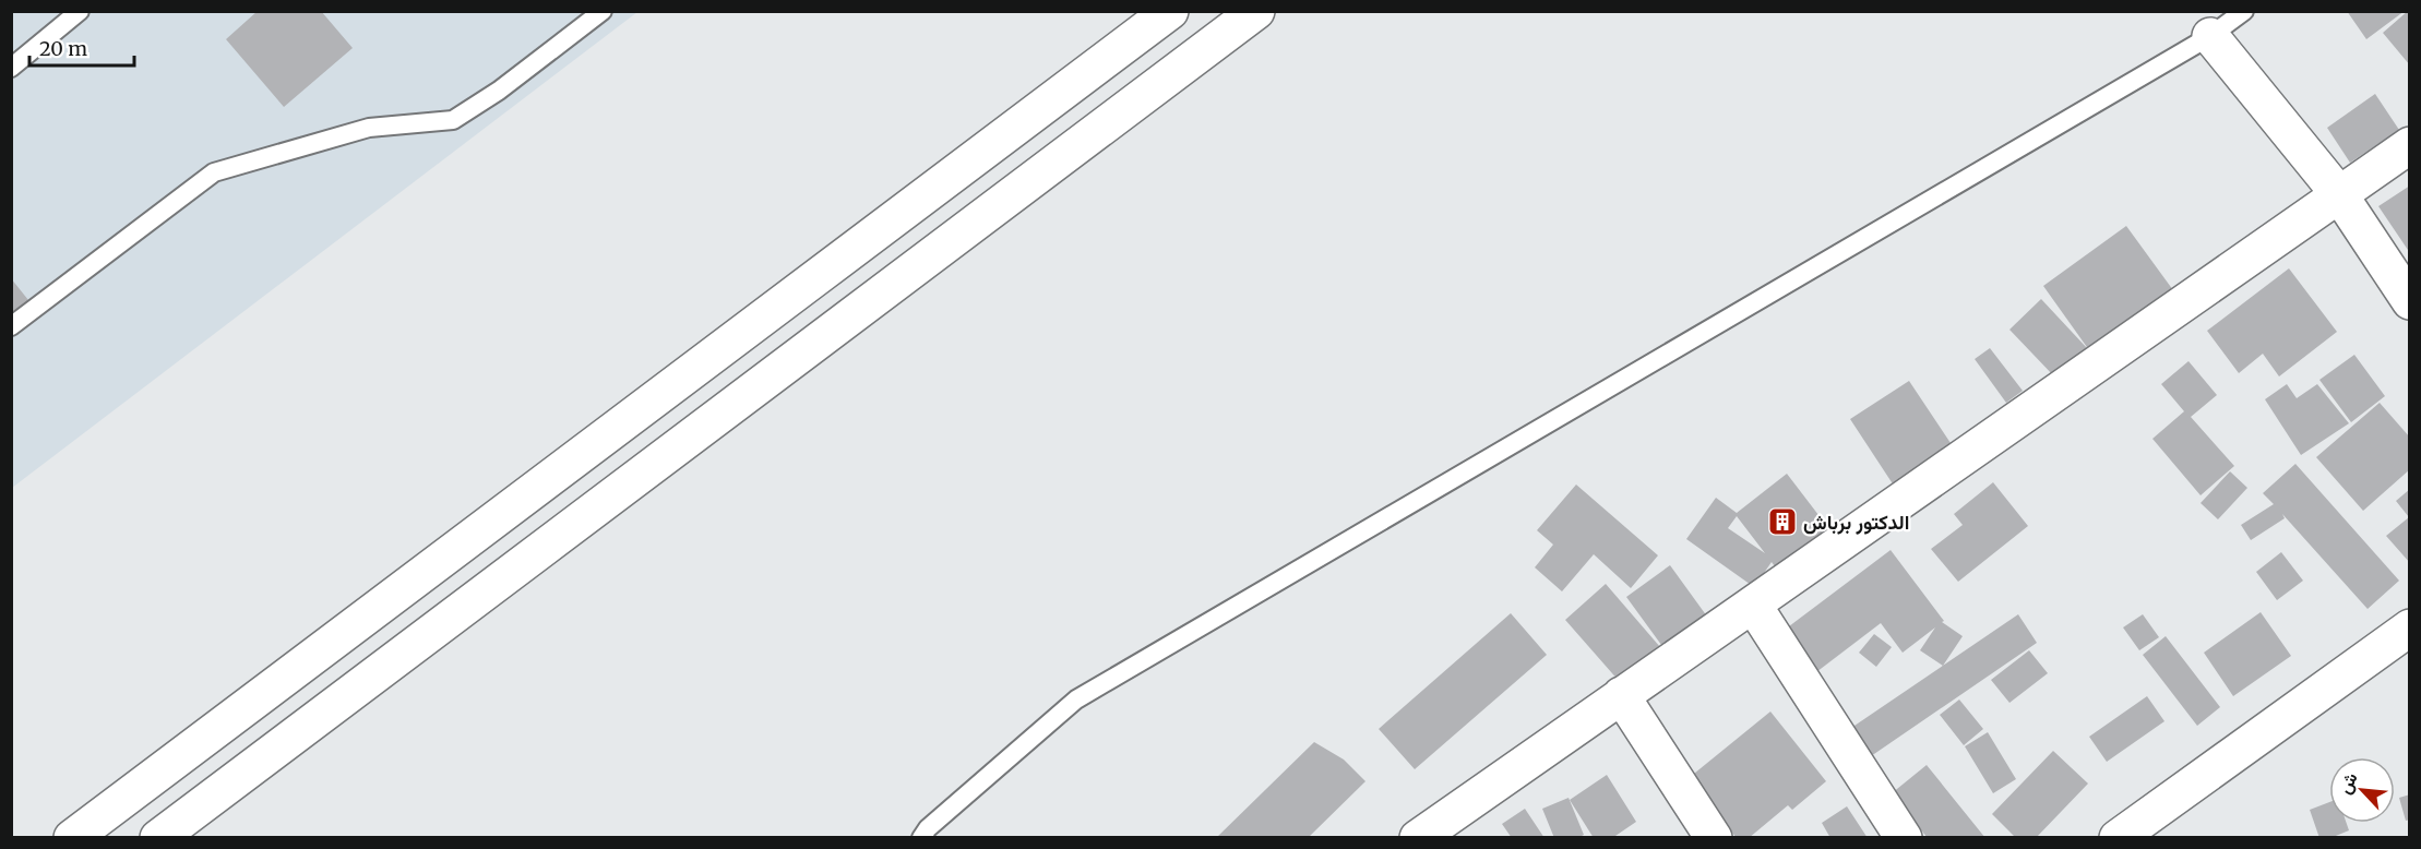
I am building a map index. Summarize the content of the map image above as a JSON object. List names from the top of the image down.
{
  "places": {
    "building": ["الدكتور برباش"]
  },
  "scale_bar": "20 m",
  "north": "top left"
}
